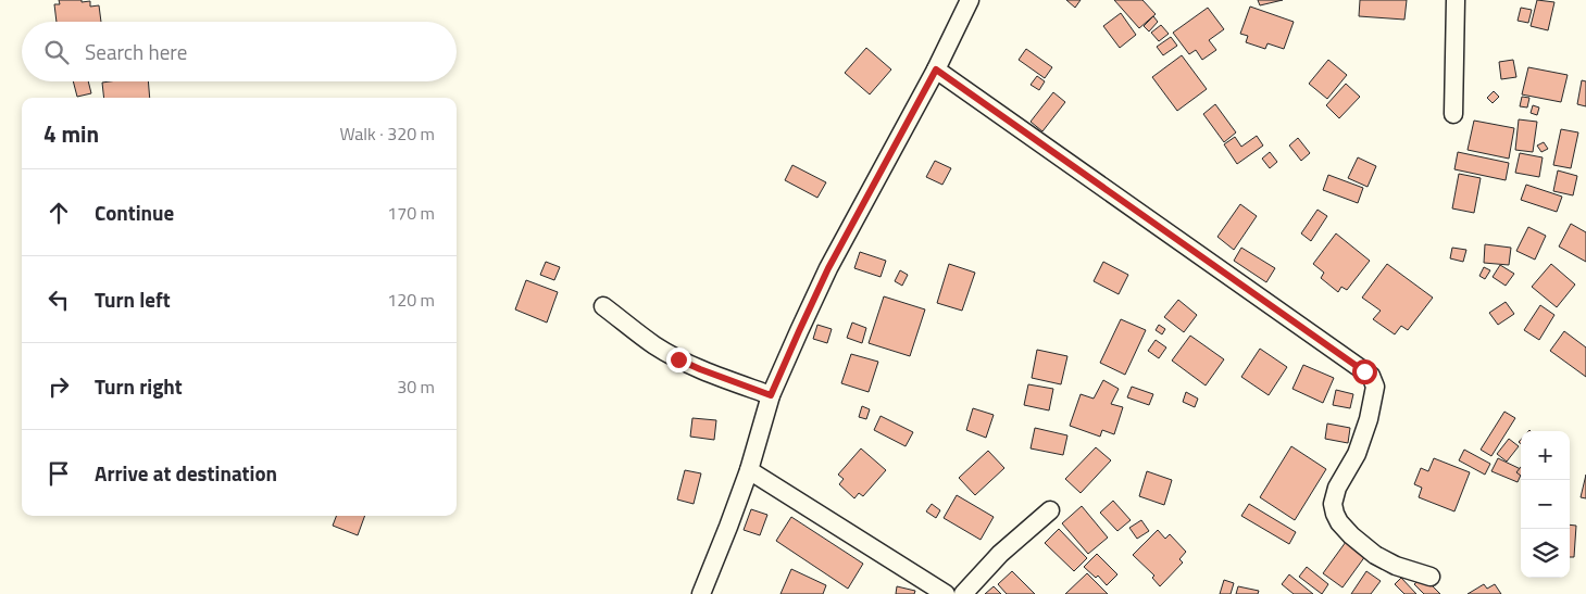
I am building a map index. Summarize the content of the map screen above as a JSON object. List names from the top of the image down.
{
  "page": {
    "search": "Search here",
    "heading": ["4 min", "Walk · 320 m"],
    "list": [
      ["Continue", "170 m"],
      ["Turn left", "120 m"],
      ["Turn right", "30 m"],
      "Arrive at destination"
    ],
    "map_buttons": ["+", "−"]
  }
}
